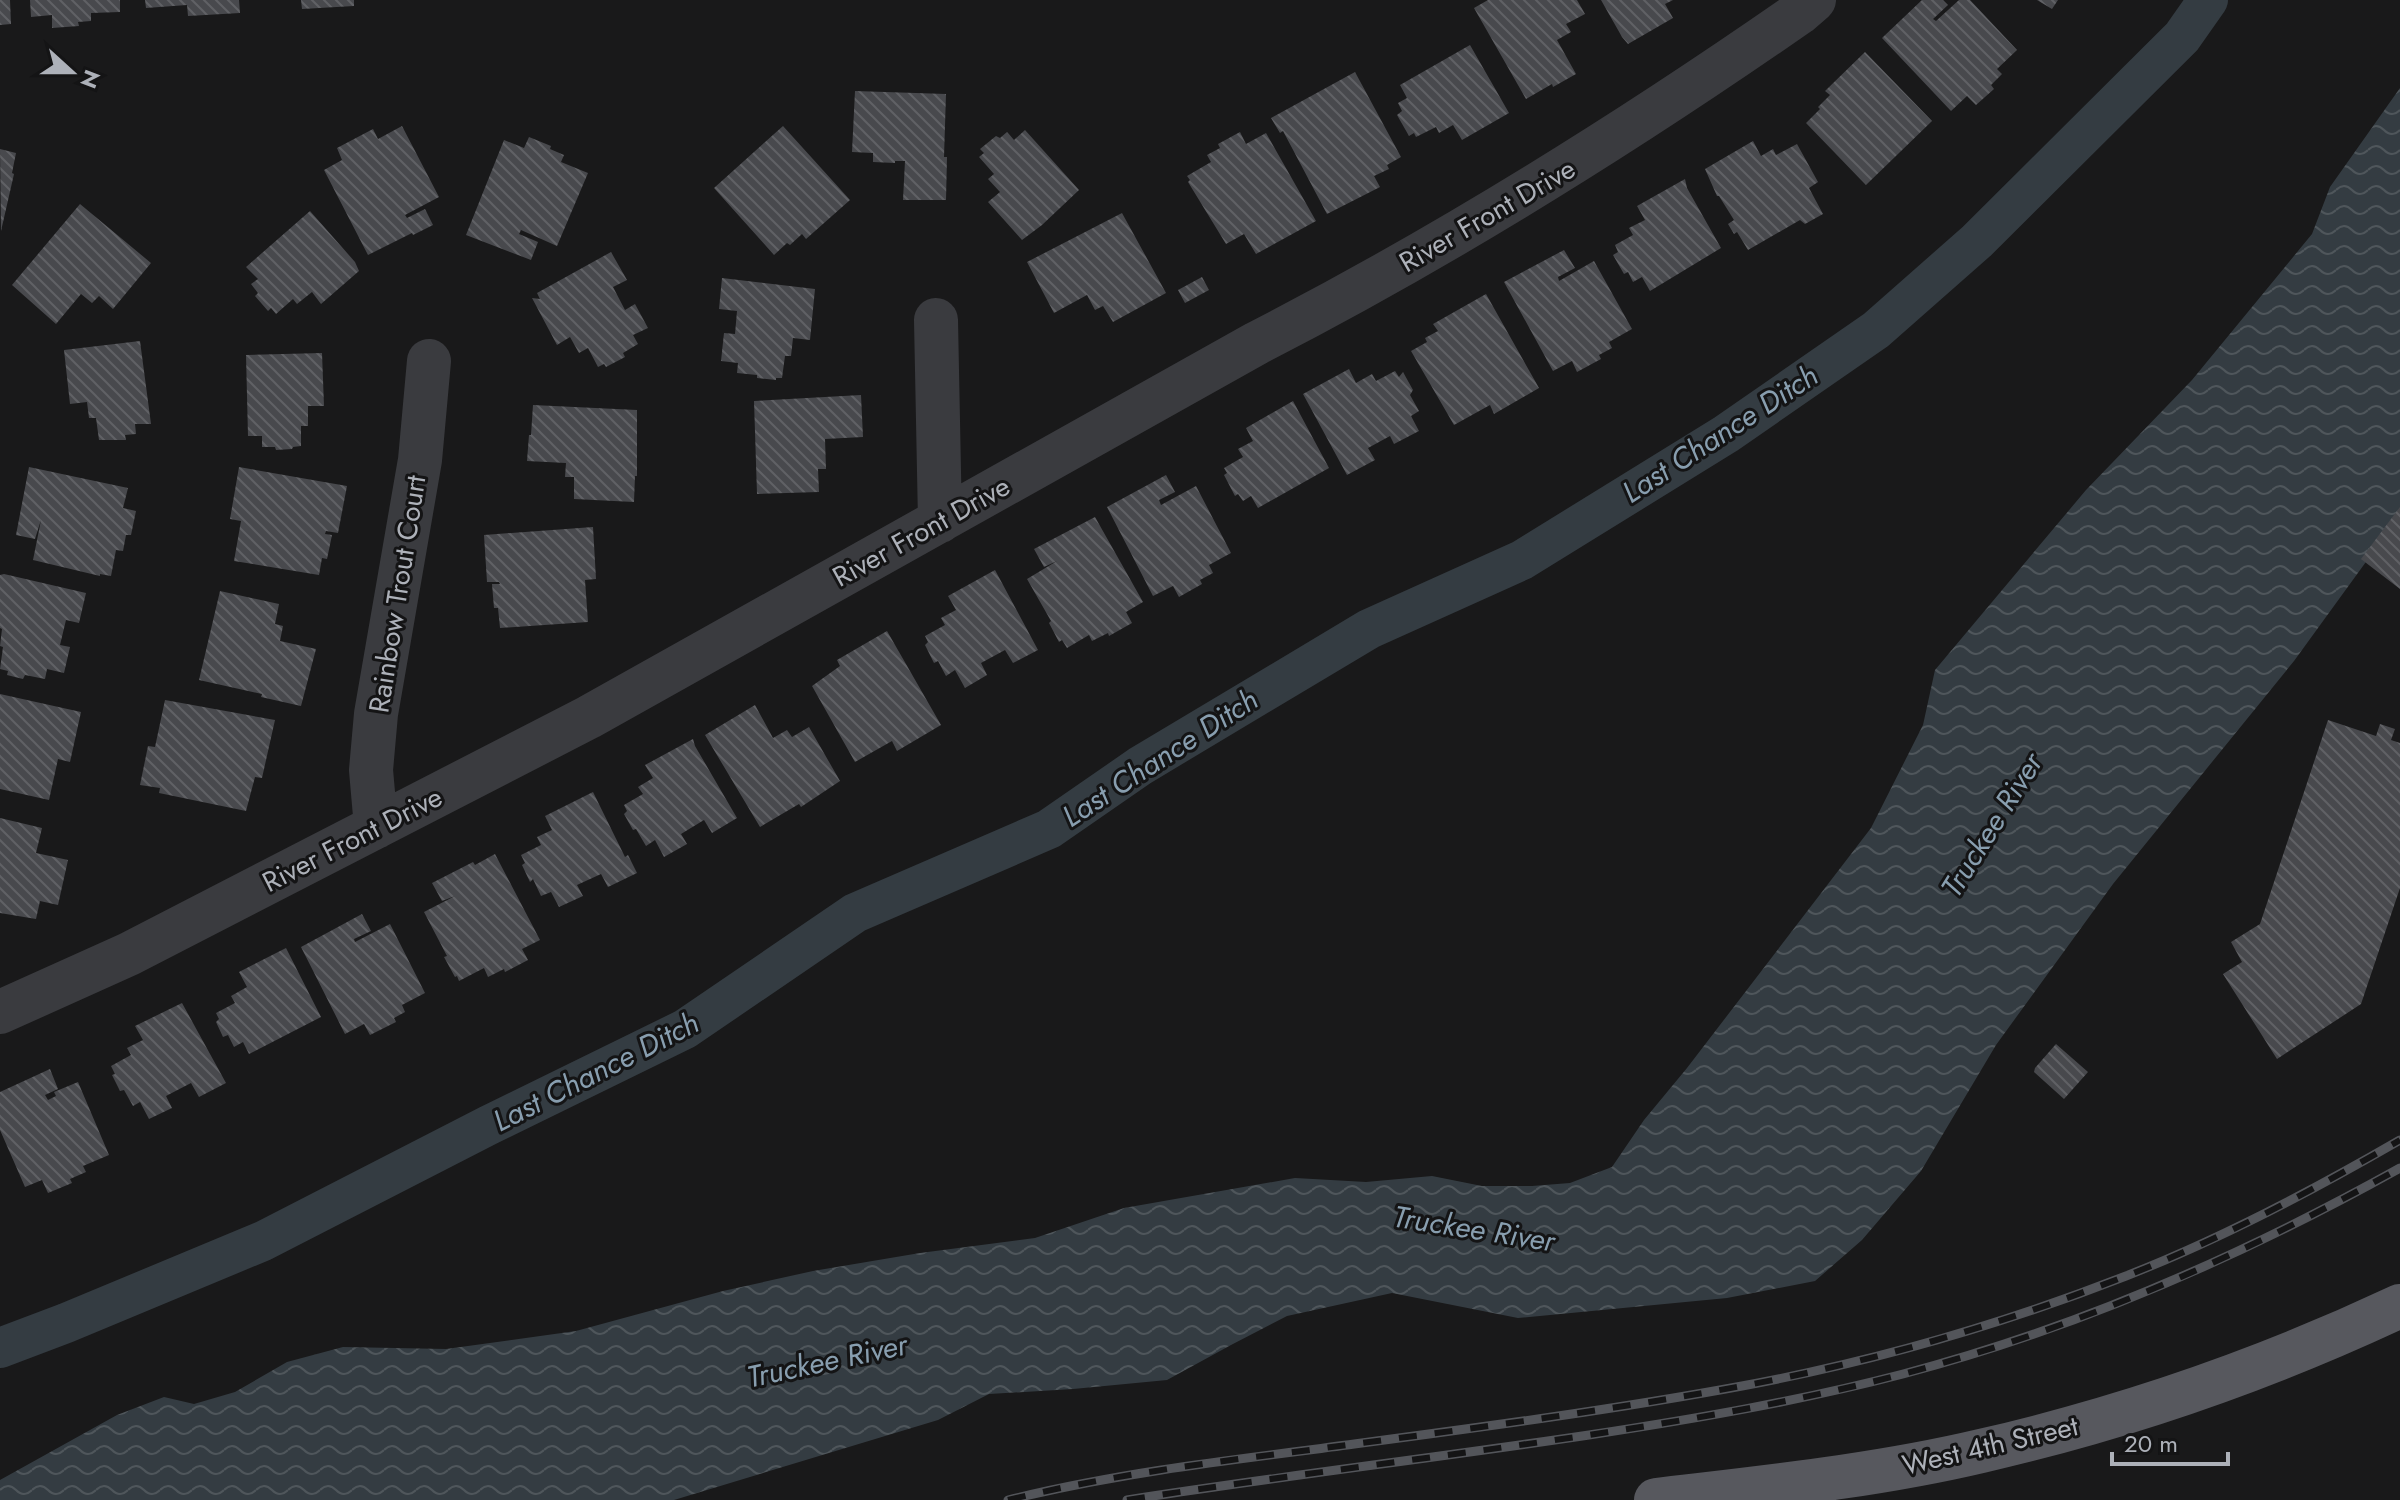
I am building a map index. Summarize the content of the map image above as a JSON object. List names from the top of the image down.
{
  "streets": {
    "main road": ["West 4th Street"],
    "street": ["River Front Drive", "Rainbow Trout Court"]
  },
  "crossings": [
    ["River Front Drive", "Rainbow Trout Court"]
  ],
  "water": ["Last Chance Ditch", "Truckee River"],
  "scale_bar": "20 m",
  "north": "right"
}
